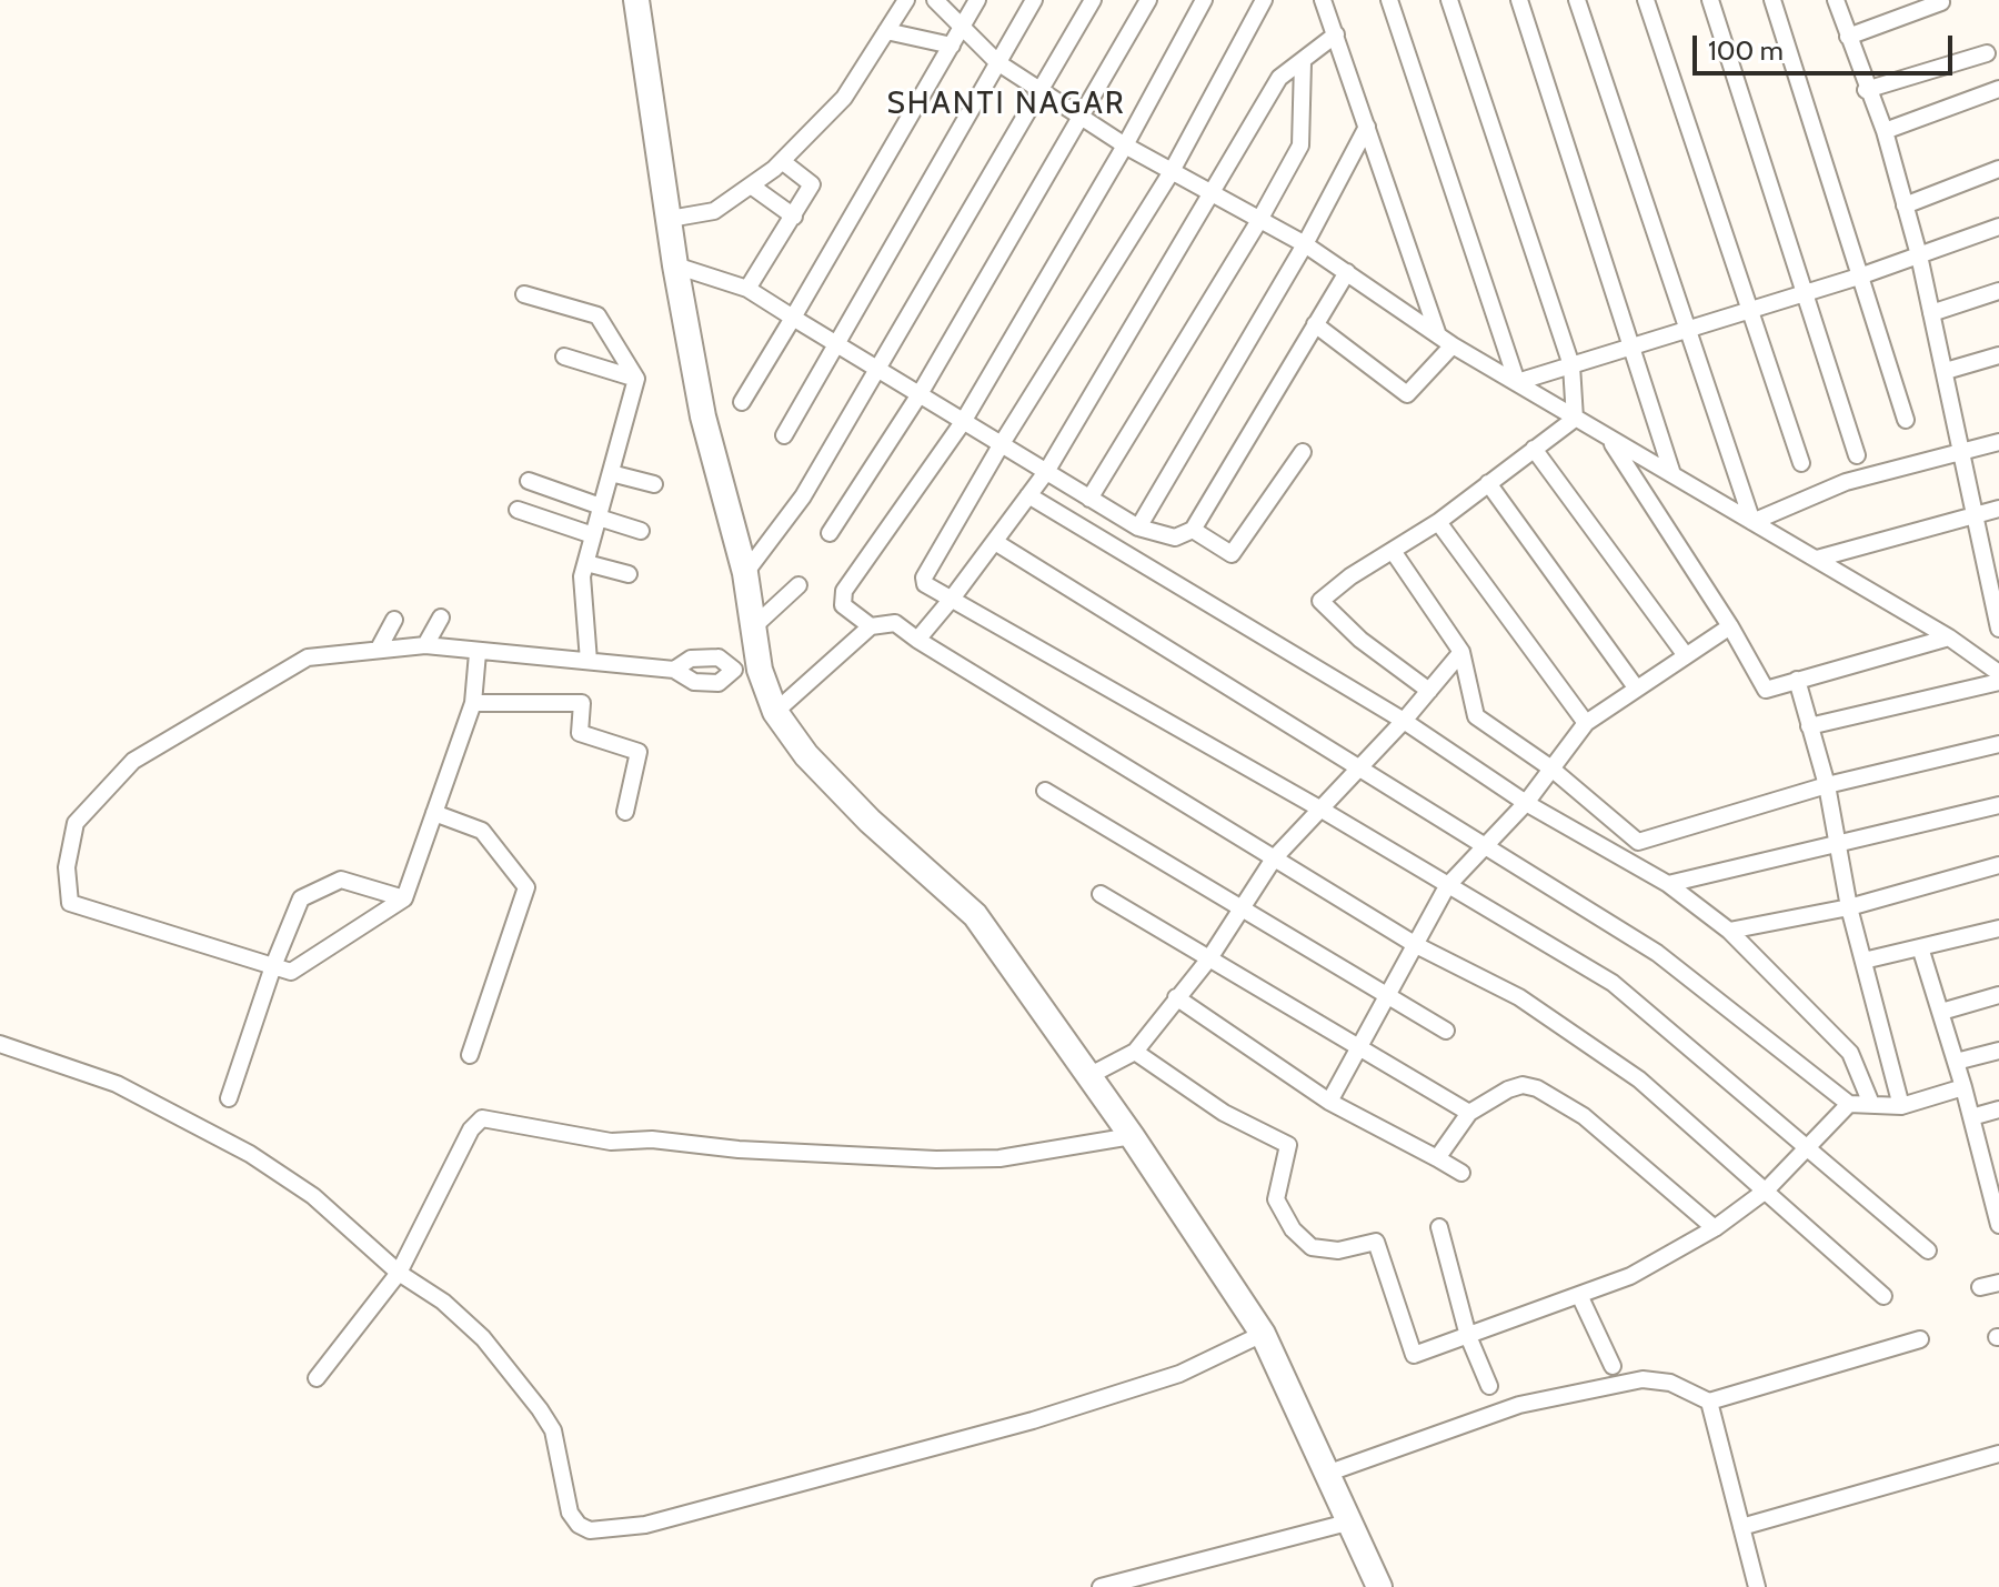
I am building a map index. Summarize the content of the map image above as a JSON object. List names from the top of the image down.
{
  "districts": ["SHANTI NAGAR"],
  "scale_bar": "100 m"
}
